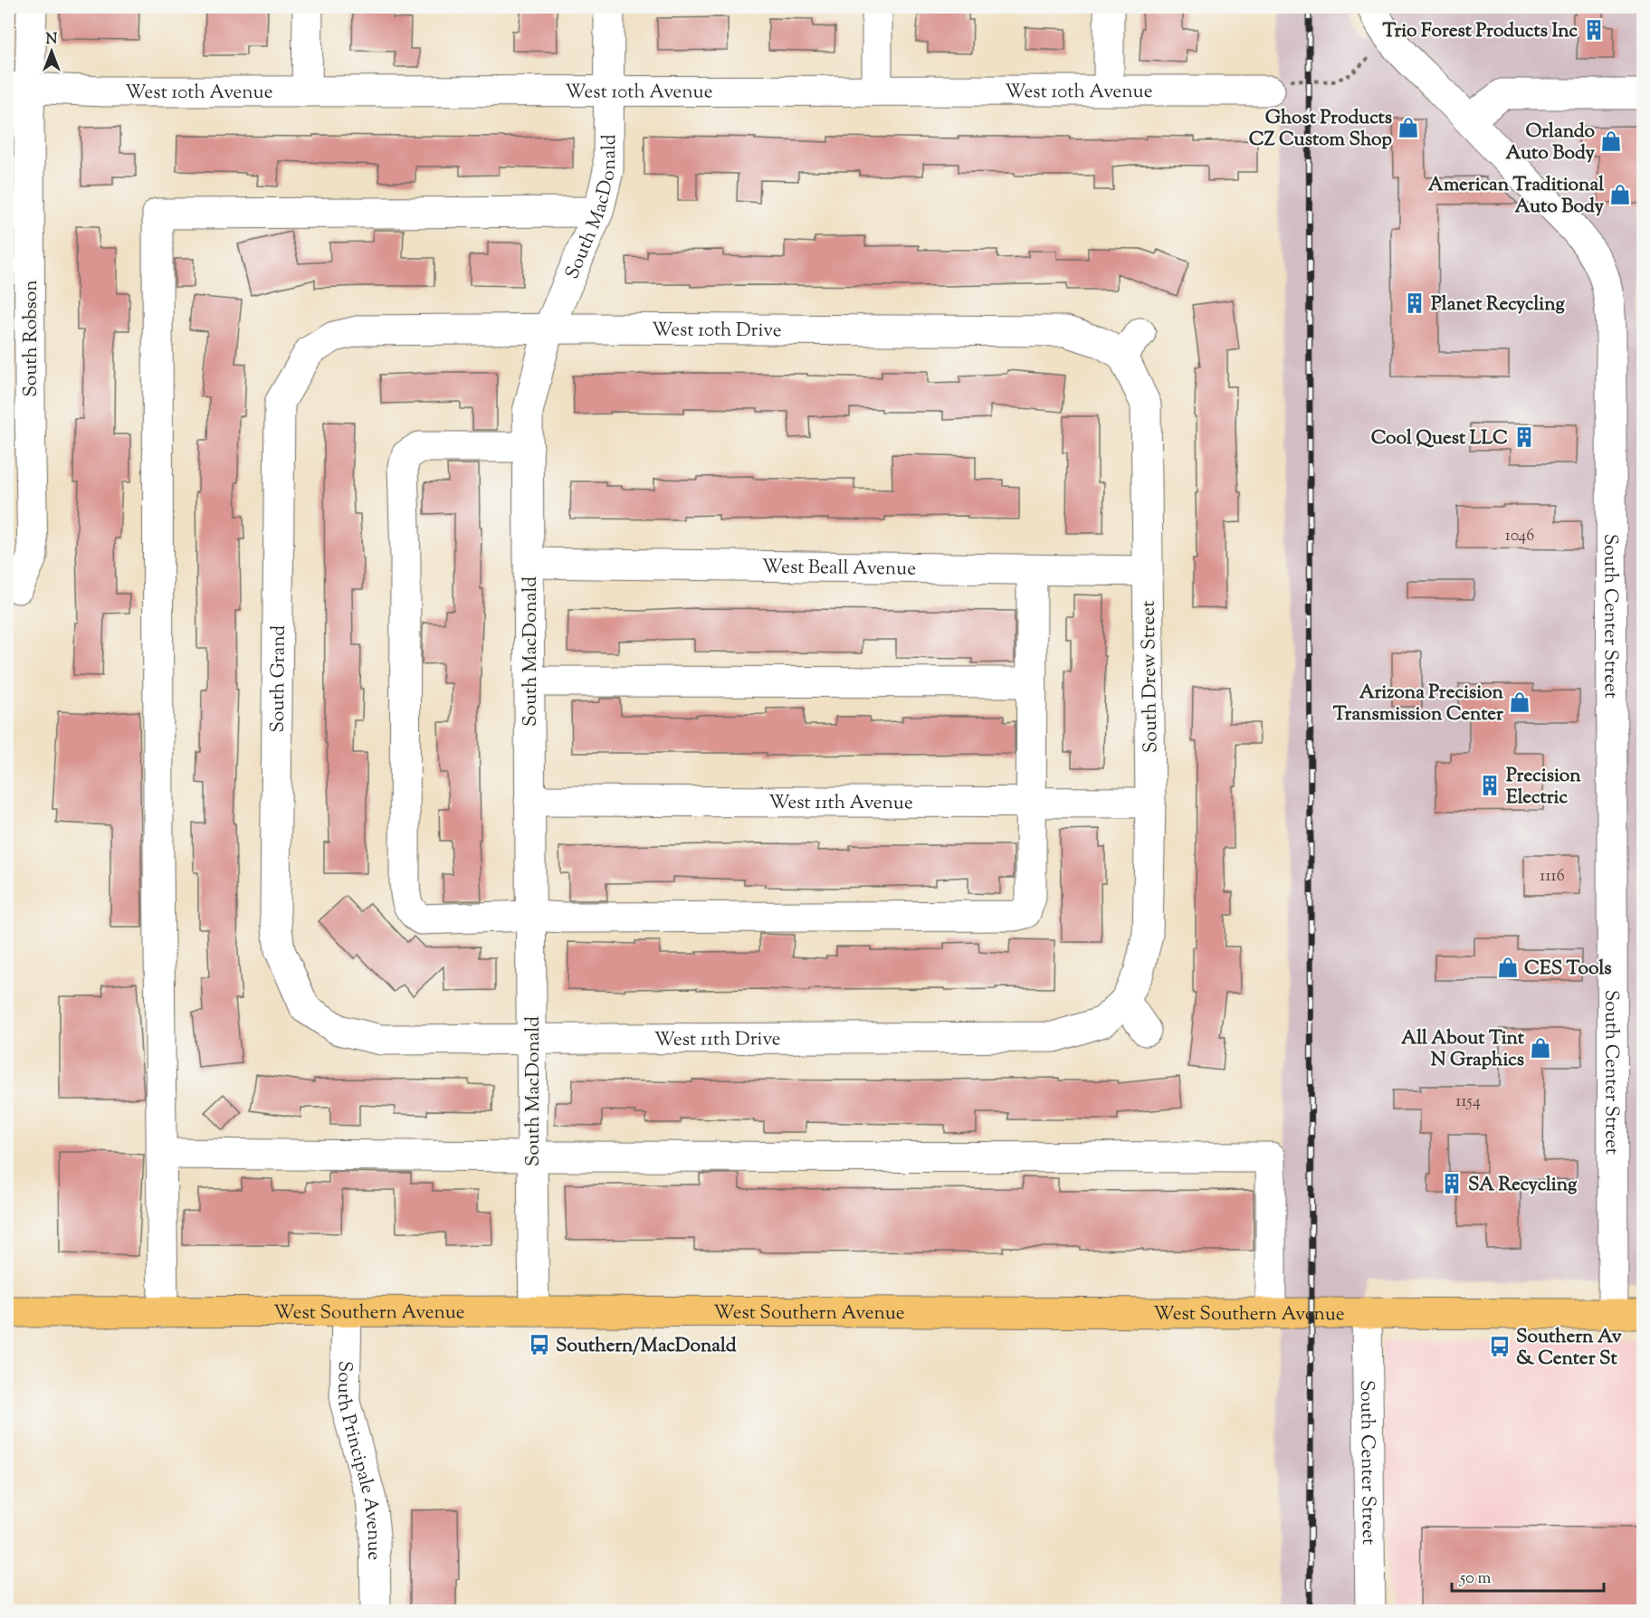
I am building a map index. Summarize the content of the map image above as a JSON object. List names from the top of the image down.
{
  "streets": {
    "main road": ["West Southern Avenue"],
    "street": [
      "West 10th Avenue",
      "South MacDonald",
      "West 10th Drive",
      "South Robson",
      "West Beall Avenue",
      "South Center Street",
      "South Drew Street",
      "South Grand",
      "West 11th Avenue",
      "West 11th Drive",
      "South Principale Avenue"
    ]
  },
  "crossings": [
    ["West 10th Avenue", "South MacDonald"],
    ["West 10th Avenue", "South Robson"],
    ["South MacDonald", "West 10th Drive"],
    ["South MacDonald", "West Beall Avenue"],
    ["South MacDonald", "West 11th Avenue"],
    ["South MacDonald", "West 11th Drive"],
    ["South MacDonald", "West Southern Avenue"],
    ["West 10th Drive", "South Drew Street"],
    ["West 10th Drive", "South Grand"],
    ["West Beall Avenue", "South Drew Street"],
    ["South Center Street", "West Southern Avenue"],
    ["South Drew Street", "West 11th Avenue"],
    ["South Drew Street", "West 11th Drive"],
    ["South Grand", "West 11th Drive"],
    ["West Southern Avenue", "South Principale Avenue"]
  ],
  "places": {
    "building": [
      "Trio Forest Products Inc",
      "Planet Recycling",
      "Cool Quest LLC",
      "Precision Electric",
      "SA Recycling"
    ],
    "shop": [
      "Ghost Products CZ Custom Shop",
      "Orlando Auto Body",
      "American Traditional Auto Body",
      "Arizona Precision Transmission Center",
      "CES Tools",
      "All About Tint N Graphics"
    ],
    "bus stop": ["Southern/MacDonald", "Southern Av & Center St"]
  },
  "house_numbers": ["1046", "1116", "1154"],
  "scale_bar": "50 m",
  "north": "top"
}
